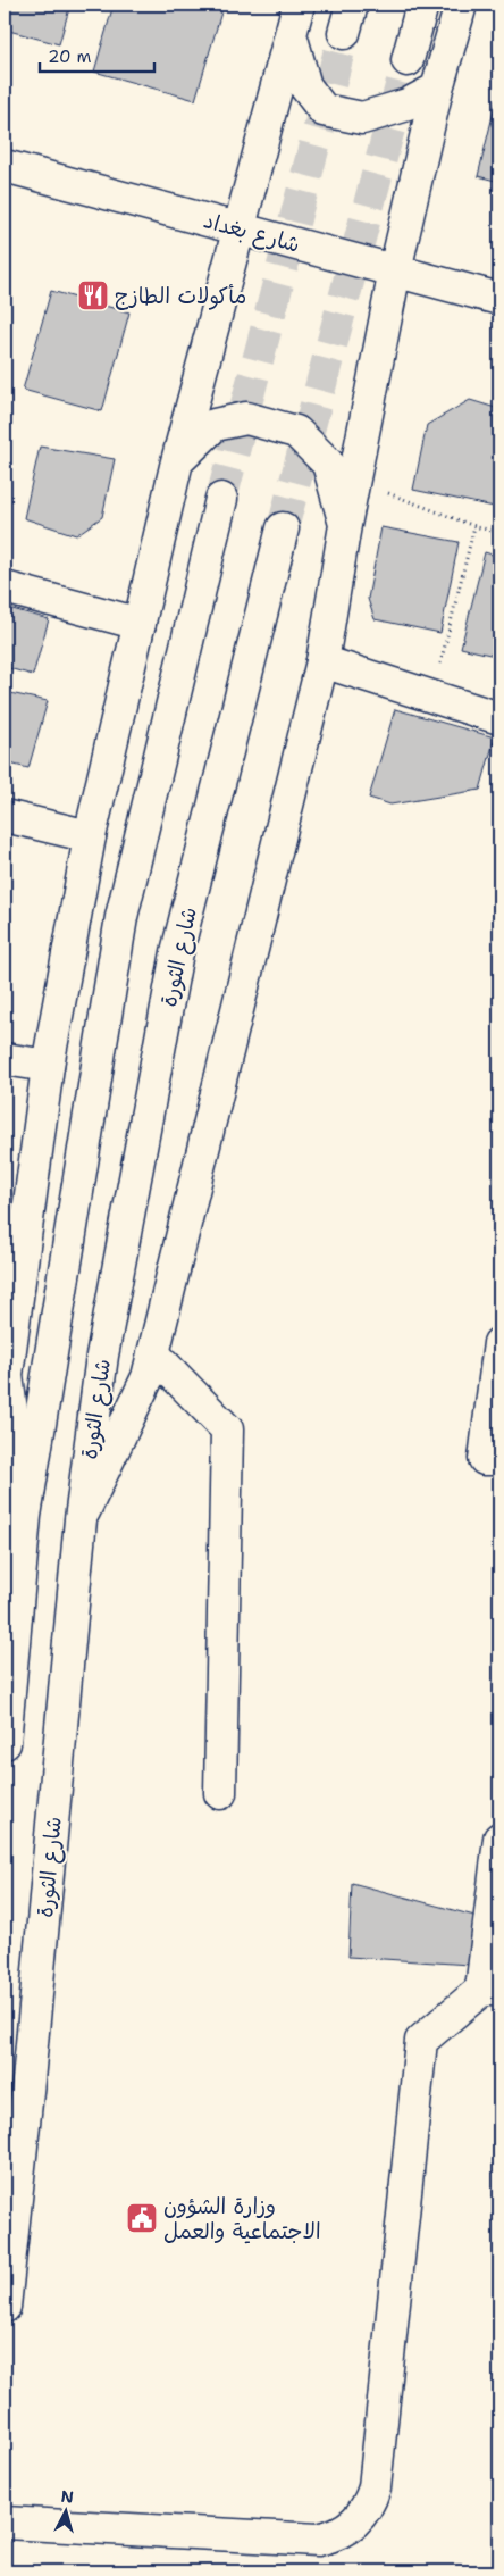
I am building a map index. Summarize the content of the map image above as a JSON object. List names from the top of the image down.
{
  "streets": {
    "main road": ["شارع بغداد", "شارع الثورة"]
  },
  "places": {
    "restaurant": ["مأكولات الطازج"],
    "public building": ["وزارة الشؤون الاجتماعية والعمل"]
  },
  "scale_bar": "20 m",
  "north": "top"
}
